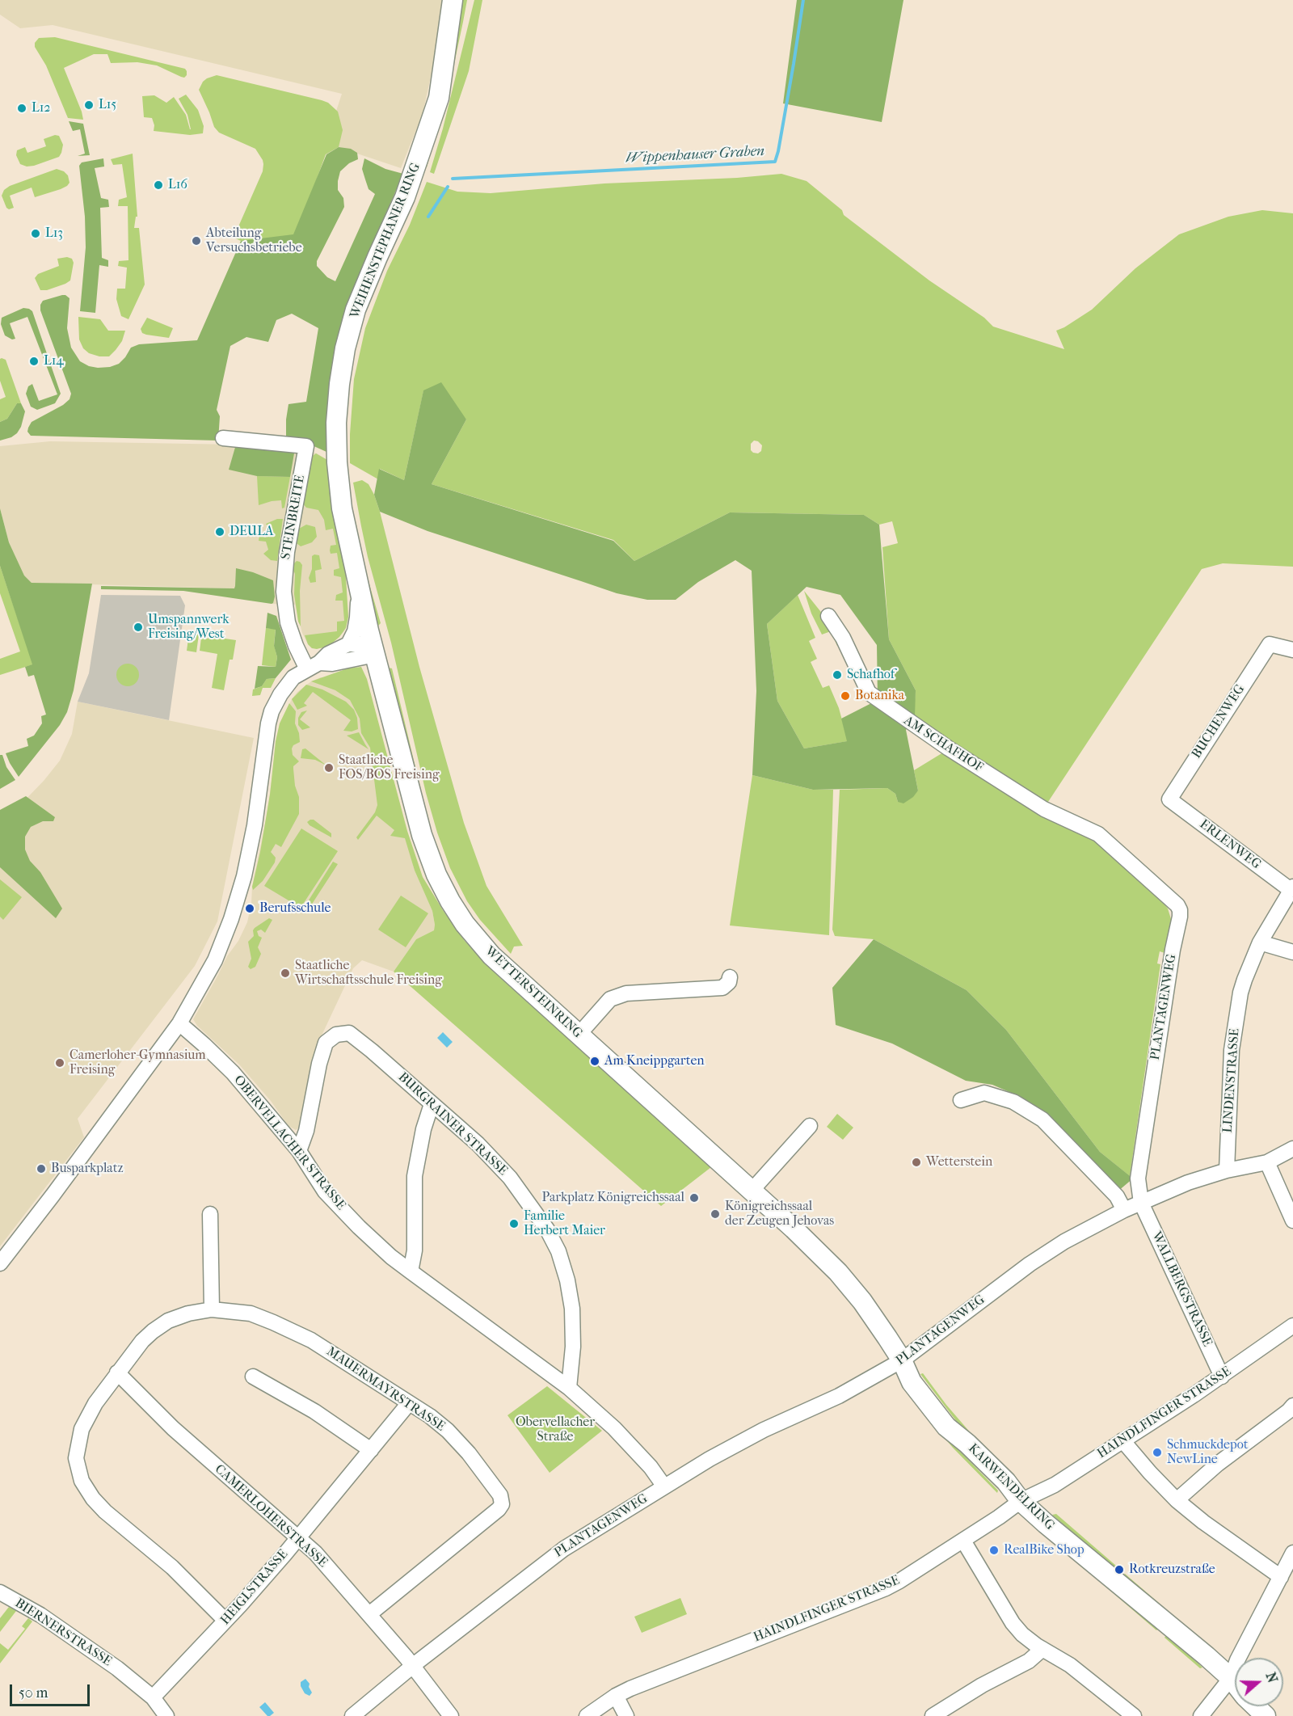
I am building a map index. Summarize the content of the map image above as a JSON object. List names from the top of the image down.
{
  "streets": {
    "main road": ["WEIHENSTEPHANER RING", "WETTERSTEINRING", "KARWENDELRING"],
    "street": [
      "STEINBREITE",
      "BUCHENWEG",
      "AM SCHAFHOF",
      "ERLENWEG",
      "PLANTAGENWEG",
      "LINDENSTRASSE",
      "BURGRAINER STRASSE",
      "OBERVELLACHER STRASSE",
      "WALLBERGSTRASSE",
      "MAUERMAYRSTRASSE",
      "HAINDLFINGER STRASSE",
      "CAMERLOHERSTRASSE",
      "HEIGLSTRASSE",
      "BIERNERSTRASSE"
    ]
  },
  "crossings": [
    ["WEIHENSTEPHANER RING", "WETTERSTEINRING"],
    ["BUCHENWEG", "ERLENWEG"],
    ["AM SCHAFHOF", "PLANTAGENWEG"],
    ["ERLENWEG", "LINDENSTRASSE"],
    ["WETTERSTEINRING", "PLANTAGENWEG"],
    ["WETTERSTEINRING", "KARWENDELRING"],
    ["PLANTAGENWEG", "OBERVELLACHER STRASSE"],
    ["PLANTAGENWEG", "WALLBERGSTRASSE"],
    ["PLANTAGENWEG", "KARWENDELRING"],
    ["PLANTAGENWEG", "CAMERLOHERSTRASSE"],
    ["BURGRAINER STRASSE", "OBERVELLACHER STRASSE"],
    ["WALLBERGSTRASSE", "HAINDLFINGER STRASSE"],
    ["MAUERMAYRSTRASSE", "CAMERLOHERSTRASSE"],
    ["MAUERMAYRSTRASSE", "HEIGLSTRASSE"],
    ["HAINDLFINGER STRASSE", "KARWENDELRING"],
    ["CAMERLOHERSTRASSE", "HEIGLSTRASSE"],
    ["HEIGLSTRASSE", "BIERNERSTRASSE"]
  ],
  "water": ["Wippenhauser Graben"],
  "parks": ["Obervellacher Straße"],
  "places": [
    "L15",
    "L12",
    "L16",
    "L13",
    "Abteilung Versuchsbetriebe",
    "L14",
    "DEULA",
    "Umspannwerk Freising/West",
    "Schafhof",
    "Botanika",
    "Staatliche FOS/BOS Freising",
    "Berufsschule",
    "Staatliche Wirtschaftsschule Freising",
    "Am Kneippgarten",
    "Camerloher-Gymnasium Freising",
    "Wetterstein",
    "Busparkplatz",
    "Parkplatz Königreichssaal",
    "Königreichssaal der Zeugen Jehovas",
    "Familie Herbert Maier",
    "Schmuckdepot NewLine",
    "RealBike Shop",
    "Rotkreuzstraße"
  ],
  "scale_bar": "50 m",
  "north": "right"
}
